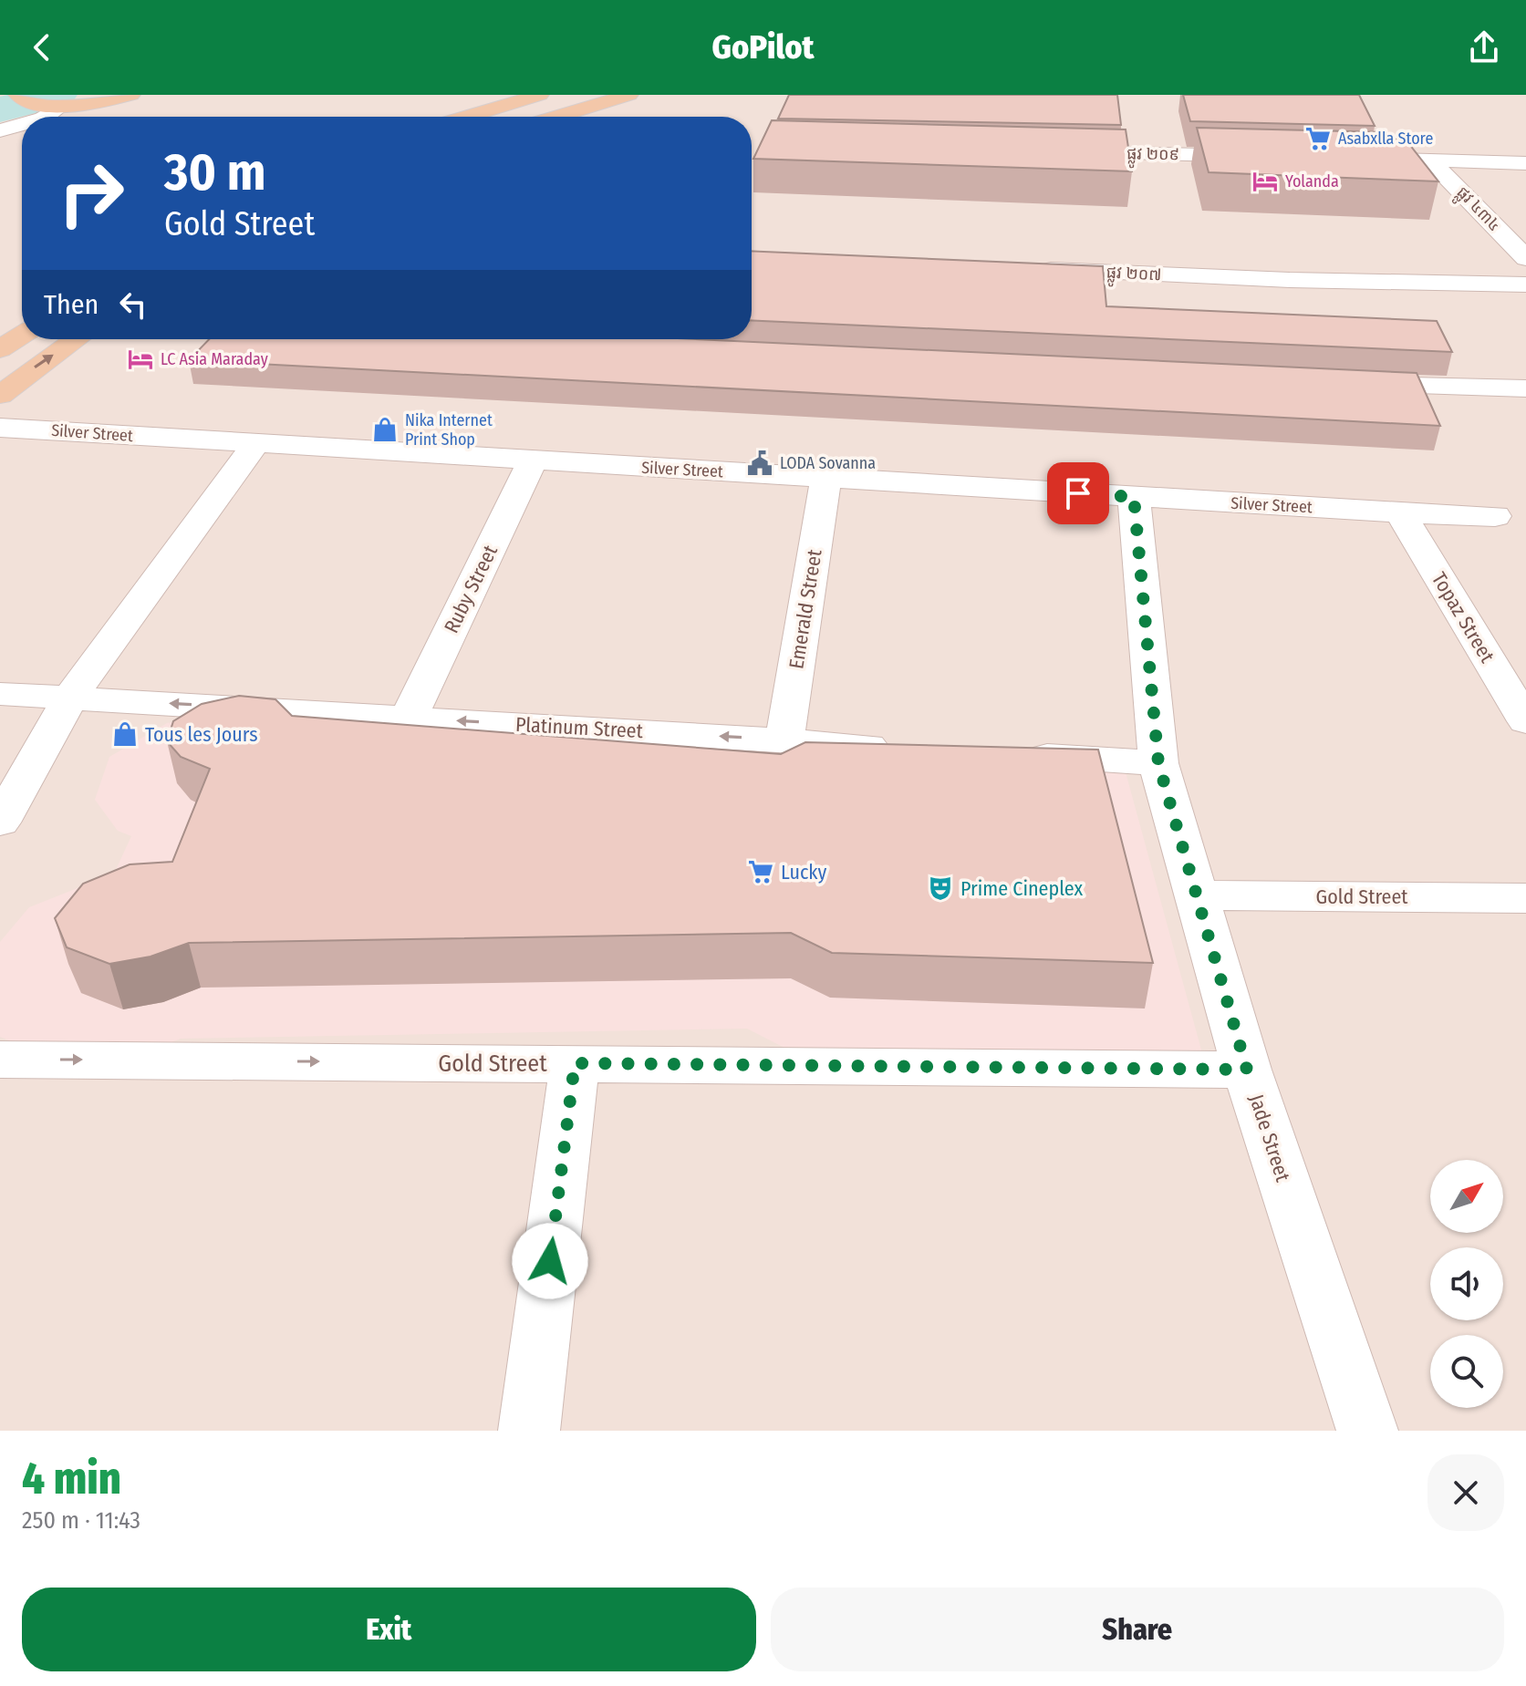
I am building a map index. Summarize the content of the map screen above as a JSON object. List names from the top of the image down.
{
  "streets": {
    "street": [
      "ផ្លូវ ២០៩",
      "ផ្លូវ ៤៣៤",
      "ផ្លូវ ២០៧",
      "Silver Street",
      "Ruby Street",
      "Emerald Street",
      "Topaz Street",
      "Platinum Street",
      "Gold Street",
      "Jade Street"
    ]
  },
  "crossings": [
    ["Silver Street", "Ruby Street"],
    ["Silver Street", "Emerald Street"],
    ["Silver Street", "Topaz Street"],
    ["Silver Street", "Jade Street"],
    ["Ruby Street", "Platinum Street"],
    ["Emerald Street", "Platinum Street"],
    ["Gold Street", "Jade Street"]
  ],
  "one_way": ["Platinum Street", "Gold Street"],
  "places": {
    "supermarket": ["Asabxlla Store", "Lucky"],
    "hotel": ["Yolanda", "LC Asia Maraday"],
    "shop": ["Nika Internet Print Shop", "Tous les Jours"],
    "public building": ["LODA Sovanna"],
    "theatre": ["Prime Cineplex"]
  },
  "north": "top right",
  "page": {
    "header": "GoPilot",
    "turn": ["30 m", "Gold Street"],
    "then": "Then",
    "heading": ["4 min", "250 m · 11:43"],
    "buttons": ["Exit", "Share"]
  }
}
